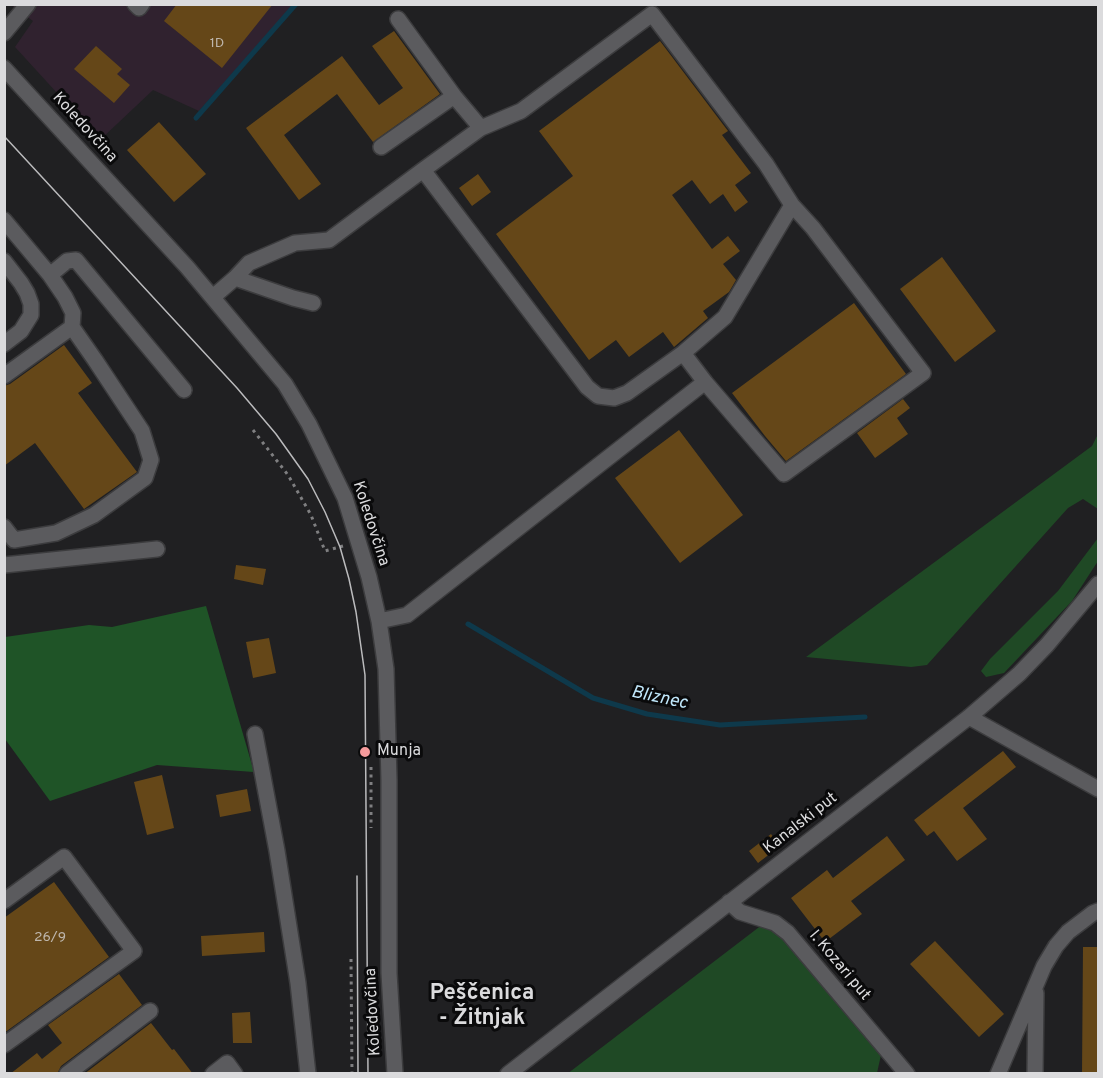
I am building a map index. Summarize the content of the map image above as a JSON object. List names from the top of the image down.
{
  "streets": {
    "street": ["Koledovčina", "Kanalski put", "I. Kozari put"]
  },
  "crossings": [
    ["Kanalski put", "I. Kozari put"]
  ],
  "districts": ["Peščenica - Žitnjak"],
  "water": ["Bliznec"],
  "places": ["Munja"],
  "house_numbers": ["1D", "26/9"]
}
